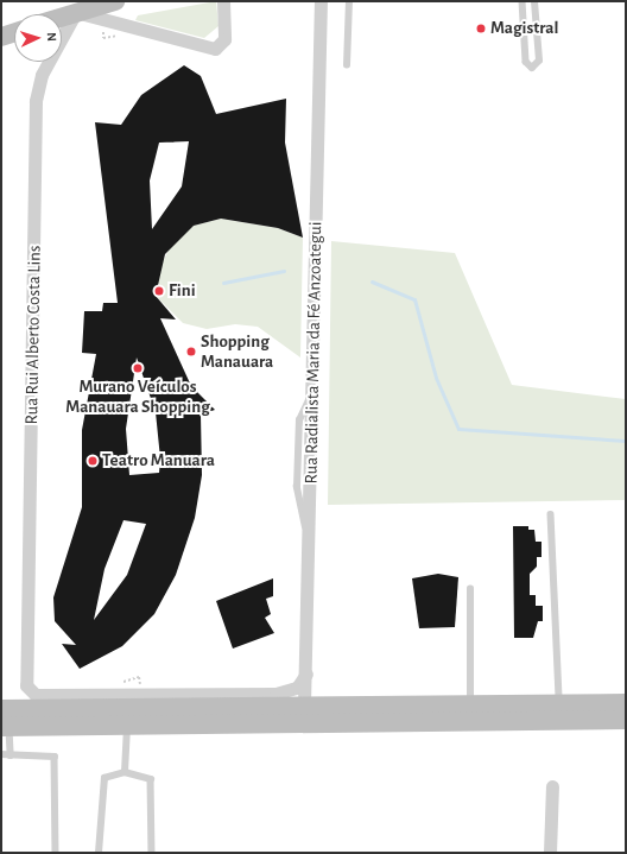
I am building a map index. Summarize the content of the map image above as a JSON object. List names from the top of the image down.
{
  "streets": {
    "street": ["Rua Rui Alberto Costa Lins", "Rua Radialista Maria da Fé Anzoategui"]
  },
  "crossings": [
    ["Rua Rui Alberto Costa Lins", "Rua Radialista Maria da Fé Anzoategui"]
  ],
  "places": [
    "Magistral",
    "Fini",
    "Shopping Manauara",
    "Murano Veículos Manauara Shopping",
    "Teatro Manuara"
  ],
  "north": "right"
}
